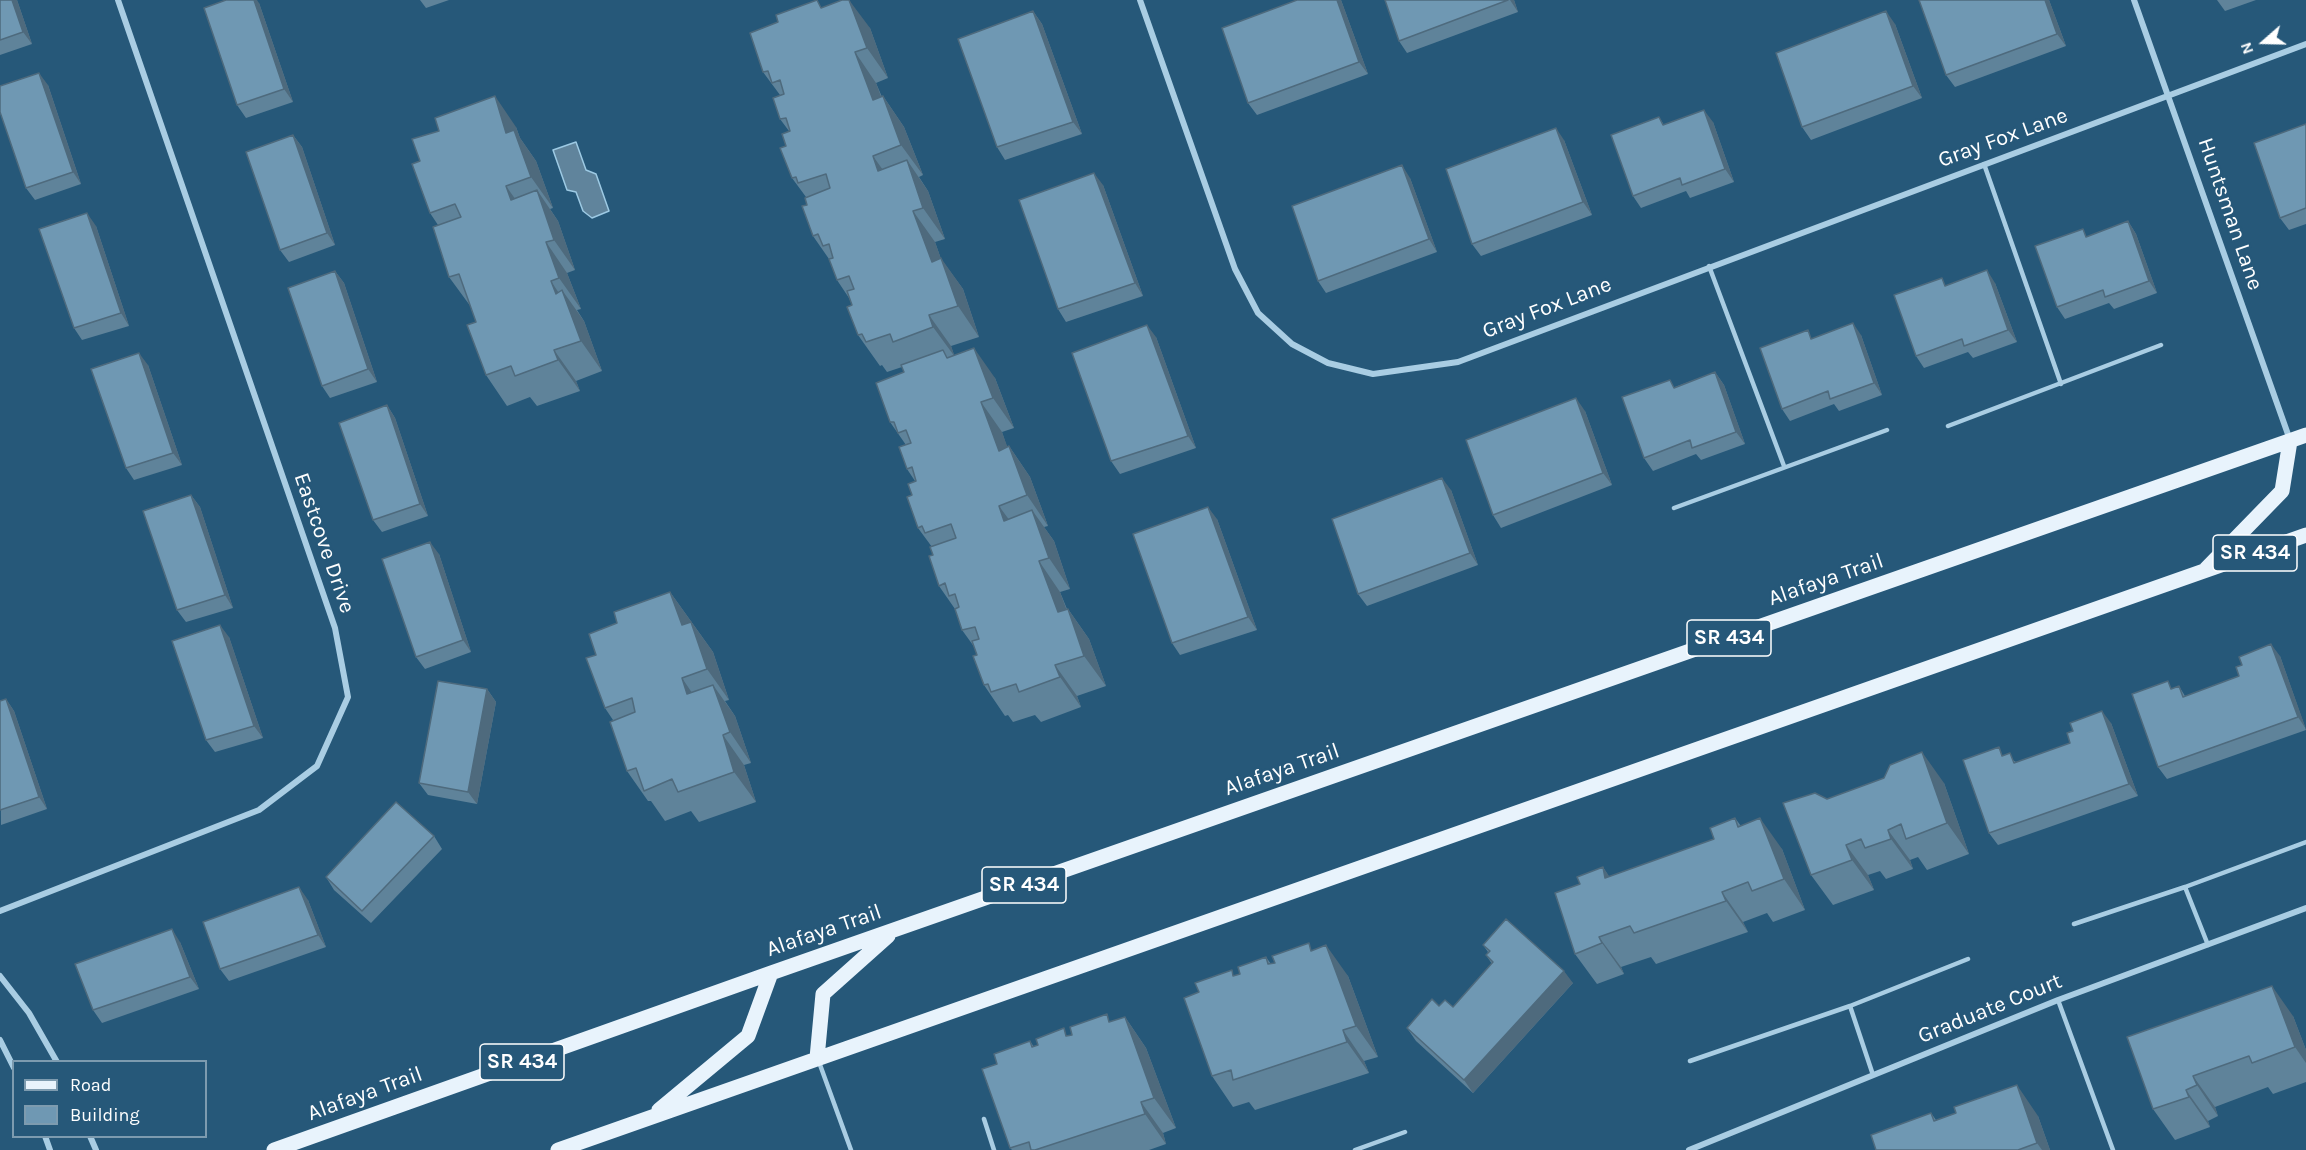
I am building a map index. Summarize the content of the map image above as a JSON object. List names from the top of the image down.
{
  "streets": {
    "main road": ["SR 434", "Alafaya Trail"],
    "street": [
      "Gray Fox Lane",
      "Huntsman Lane",
      "Eastcove Drive",
      "Graduate Court"
    ]
  },
  "crossings": [
    ["Gray Fox Lane", "Huntsman Lane"],
    ["Huntsman Lane", "Alafaya Trail"]
  ],
  "legend": ["Road", "Building"],
  "north": "left"
}
